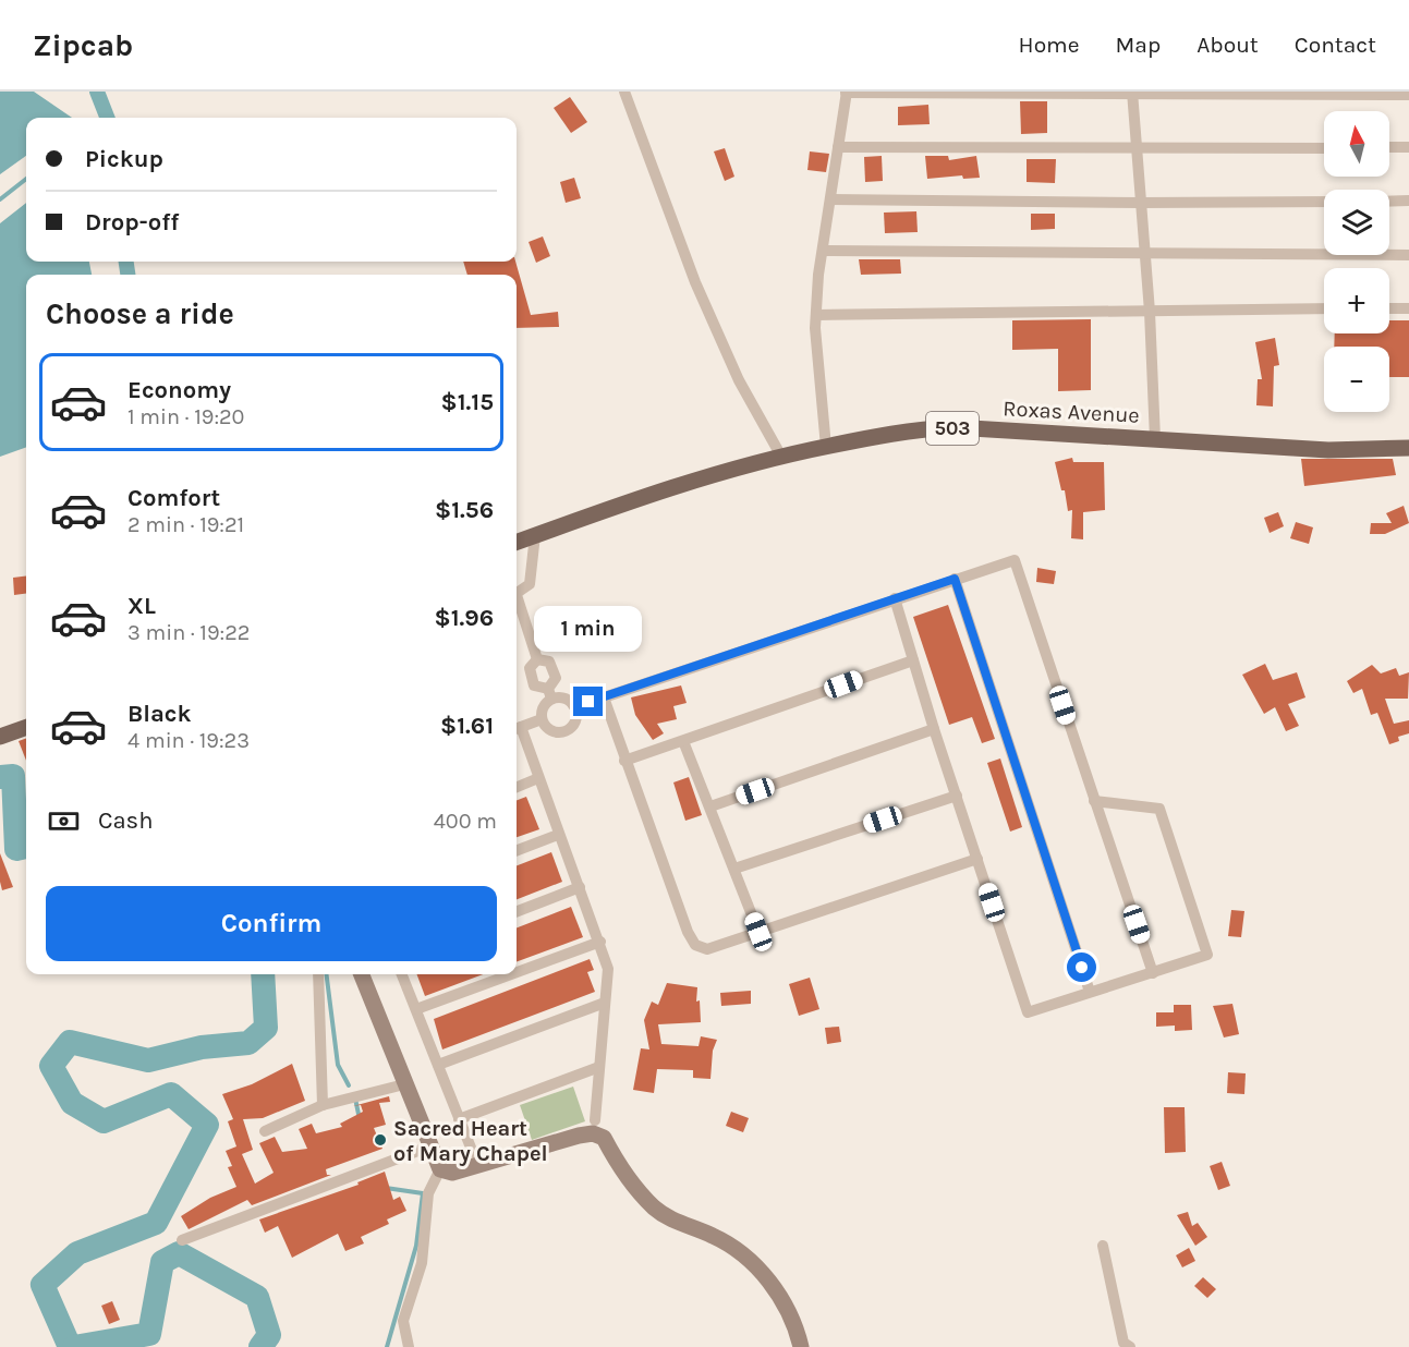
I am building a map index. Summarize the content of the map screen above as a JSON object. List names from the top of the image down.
{
  "streets": {
    "main road": ["Roxas Avenue", "503"]
  },
  "places": ["Sacred Heart of Mary Chapel"],
  "north": "top",
  "page": {
    "header": "Zipcab",
    "nav": [
      "Home",
      "Map",
      "About",
      "Contact"
    ],
    "map_buttons": ["+", "−"],
    "banner": ["Pickup", "Drop-off"],
    "heading": "Choose a ride",
    "list": [
      {
        "name": "Economy",
        "note": "1 min · 19:20",
        "value": "$1.15"
      },
      {
        "name": "Comfort",
        "note": "2 min · 19:21",
        "value": "$1.56"
      },
      {
        "name": "XL",
        "note": "3 min · 19:22",
        "value": "$1.96"
      },
      {
        "name": "Black",
        "note": "4 min · 19:23",
        "value": "$1.61"
      }
    ],
    "bubble": "1 min",
    "pay": ["Cash", "400 m"],
    "buttons": "Confirm"
  }
}
